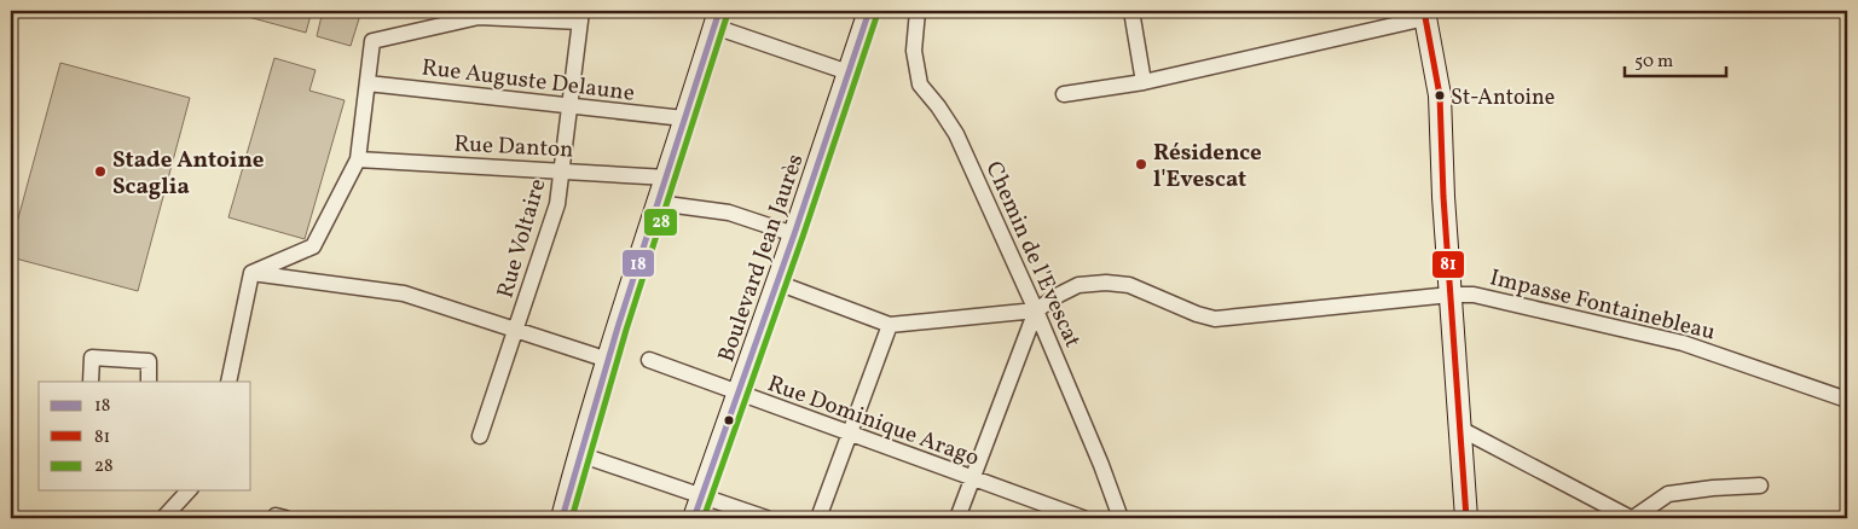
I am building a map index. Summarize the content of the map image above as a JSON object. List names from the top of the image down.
{
  "streets": {
    "main road": ["Boulevard Jean Jaurès"],
    "street": [
      "Rue Auguste Delaune",
      "Rue Danton",
      "Rue Voltaire",
      "Chemin de l'Evescat",
      "Impasse Fontainebleau",
      "Rue Dominique Arago"
    ]
  },
  "crossings": [
    ["Rue Auguste Delaune", "Rue Voltaire"],
    ["Rue Danton", "Rue Voltaire"],
    ["Chemin de l'Evescat", "Impasse Fontainebleau"],
    ["Boulevard Jean Jaurès", "Rue Dominique Arago"]
  ],
  "places": ["St-Antoine", "Résidence l'Evescat", "Stade Antoine Scaglia"],
  "lines": ["transit line 18", "transit line 81", "transit line 28"],
  "legend": ["18", "81", "28"],
  "scale_bar": "50 m"
}
